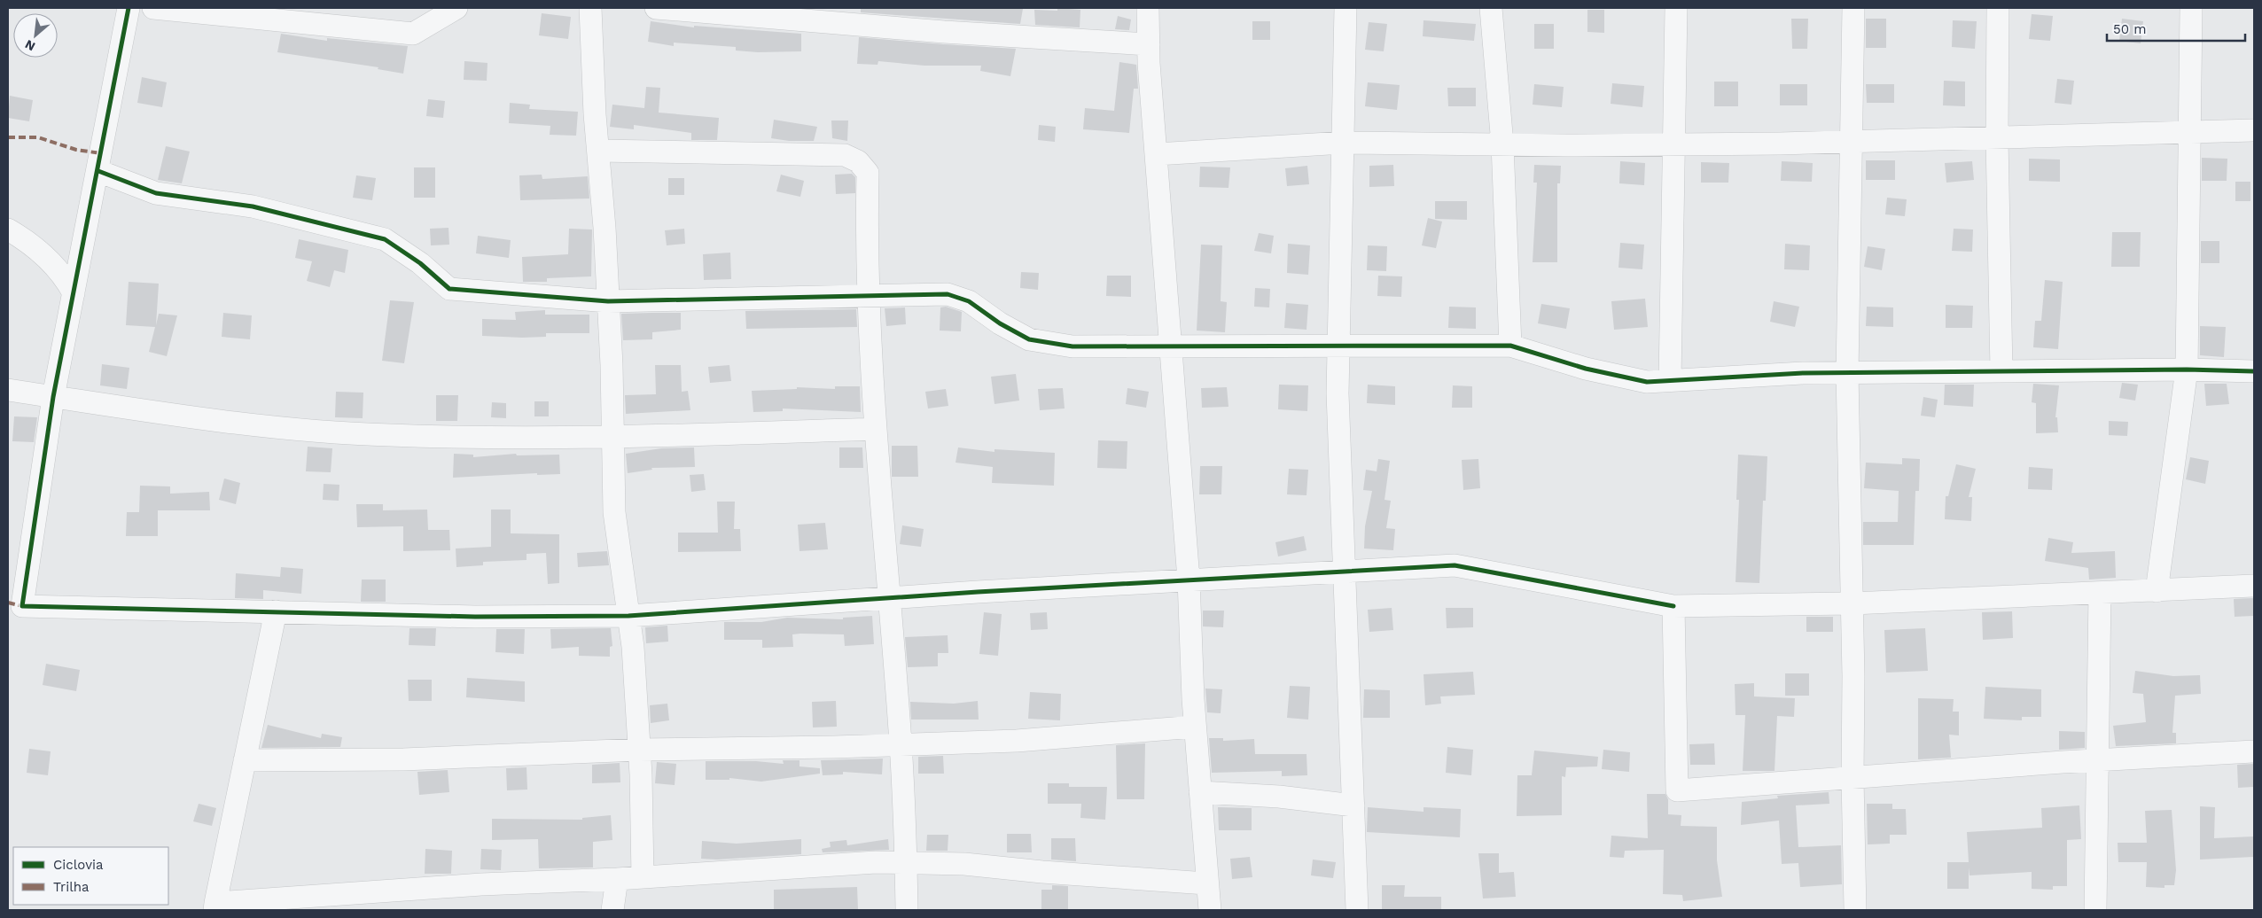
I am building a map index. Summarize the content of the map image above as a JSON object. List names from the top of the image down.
{
  "legend": ["Ciclovia", "Trilha"],
  "scale_bar": "50 m",
  "north": "bottom left"
}
